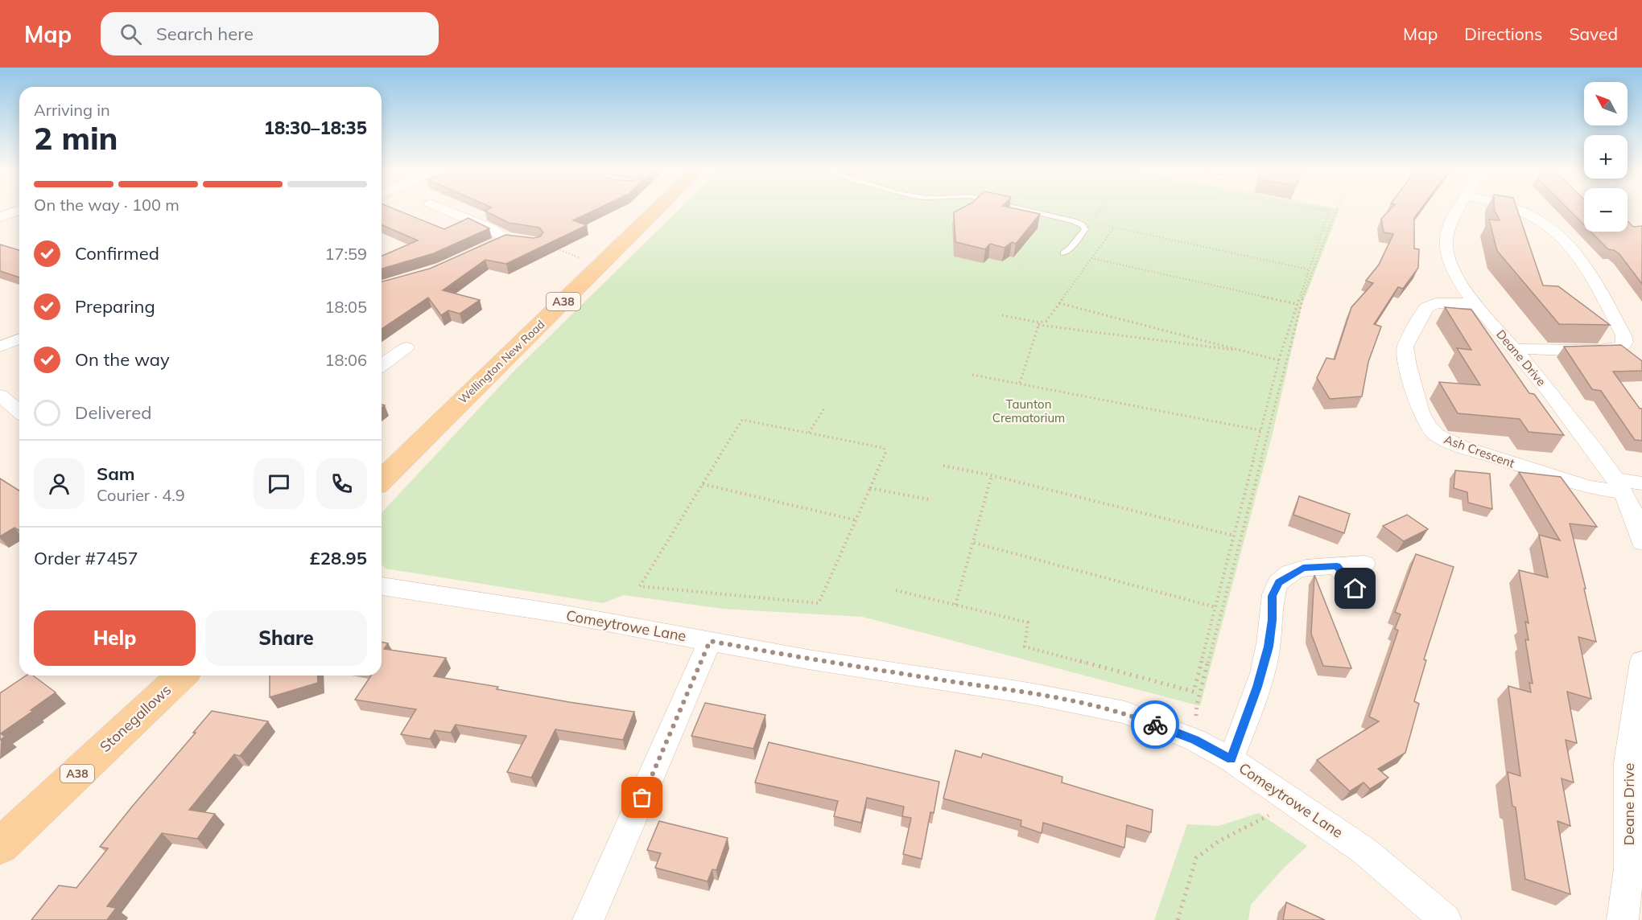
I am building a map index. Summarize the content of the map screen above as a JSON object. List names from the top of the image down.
{
  "streets": {
    "main road": ["A38", "Wellington New Road", "Stonegallows"],
    "street": ["Deane Drive", "Ash Crescent", "Comeytrowe Lane"]
  },
  "crossings": [
    ["Deane Drive", "Ash Crescent"]
  ],
  "parks": ["Taunton Crematorium"],
  "north": "top left",
  "page": {
    "header": "Map",
    "search": "Search here",
    "nav": ["Map", "Directions", "Saved"],
    "map_buttons": ["+", "−"],
    "heading": ["2 min", "Arriving in", "18:30–18:35"],
    "panel": [
      "Sam",
      "Courier · 4.9",
      "Order #7457",
      "£28.95"
    ],
    "bar": "On the way · 100 m",
    "list": [
      ["Confirmed", "17:59"],
      ["Preparing", "18:05"],
      ["On the way", "18:06"],
      "Delivered"
    ],
    "buttons": ["Help", "Share"]
  }
}
